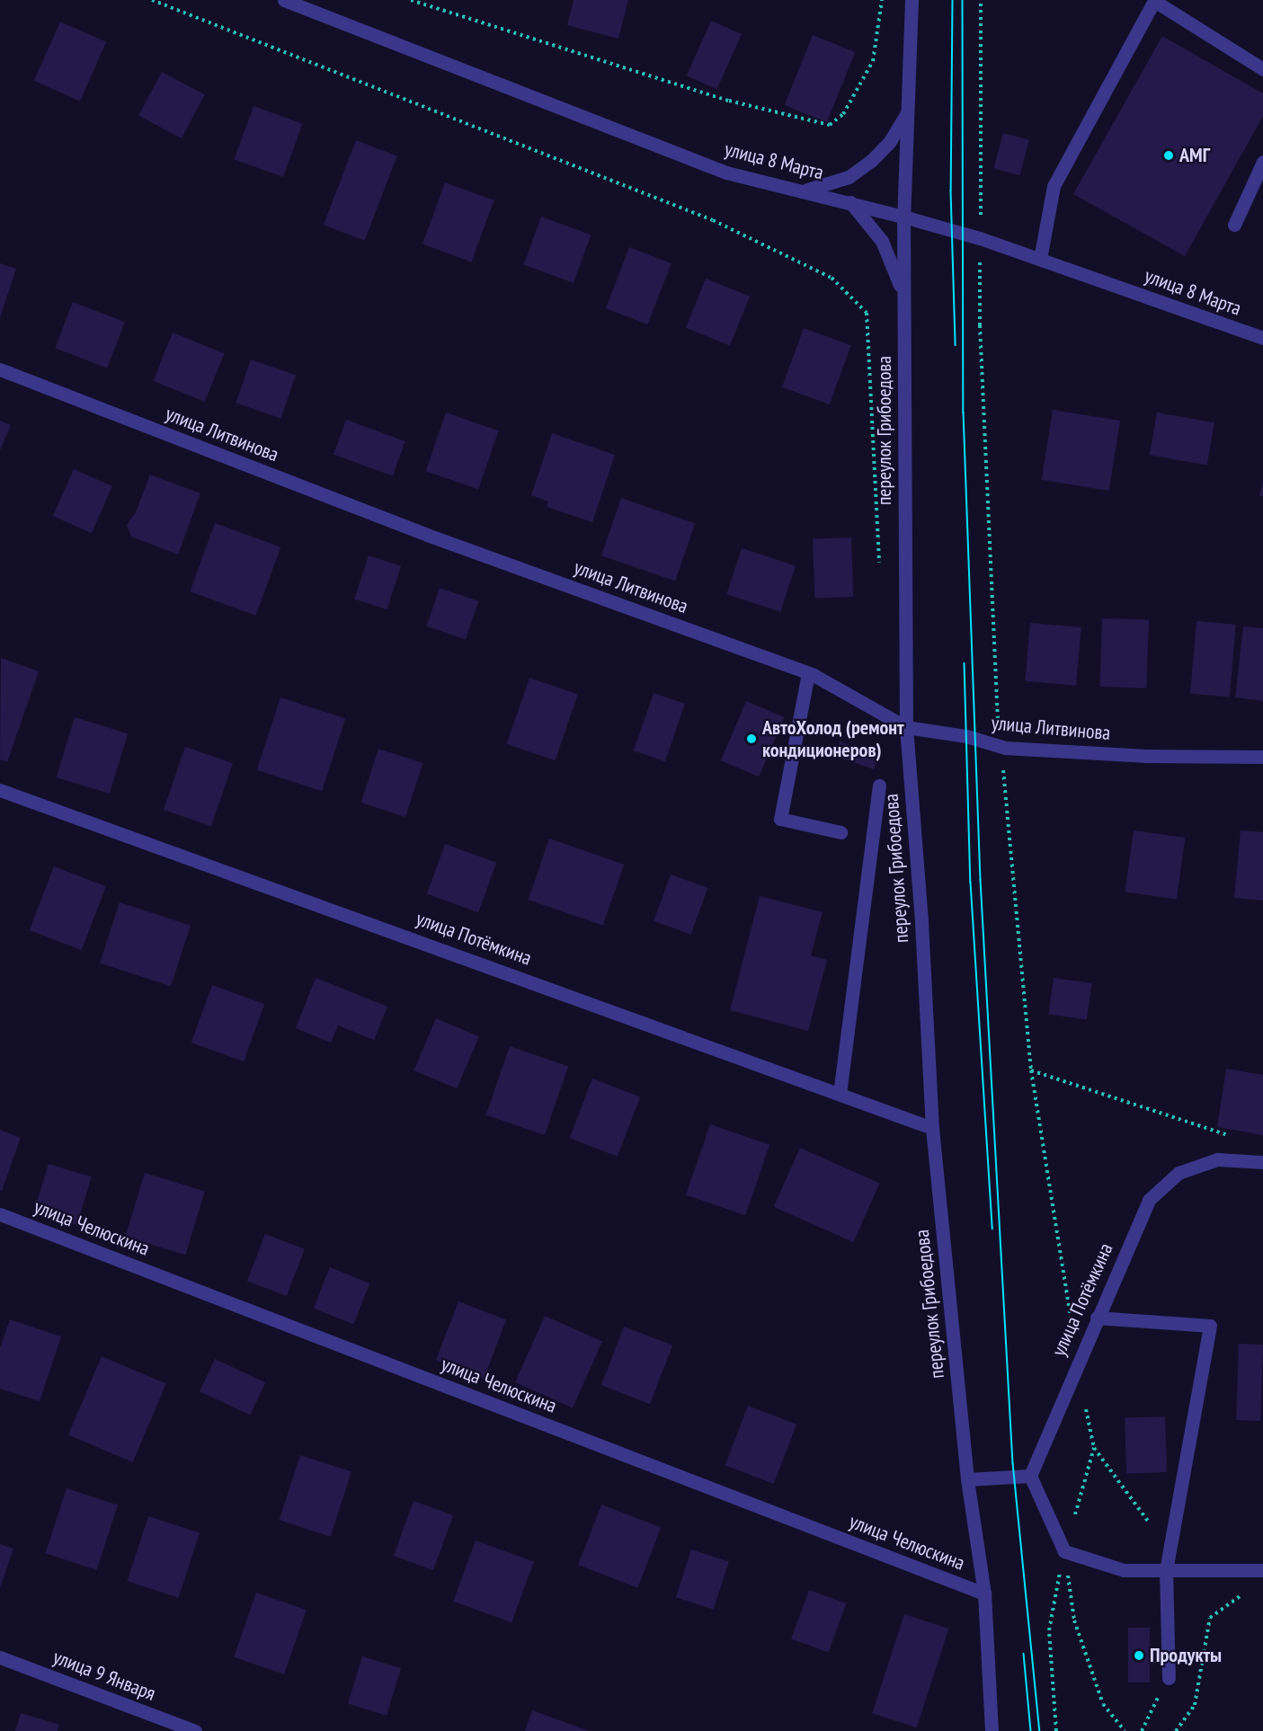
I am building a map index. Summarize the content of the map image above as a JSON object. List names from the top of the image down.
{
  "streets": {
    "street": [
      "улица 8 Марта",
      "переулок Грибоедова",
      "улица Литвинова",
      "улица Потёмкина",
      "улица Челюскина",
      "улица 9 Января"
    ]
  },
  "crossings": [
    ["улица 8 Марта", "переулок Грибоедова"],
    ["переулок Грибоедова", "улица Литвинова"],
    ["переулок Грибоедова", "улица Потёмкина"],
    ["переулок Грибоедова", "улица Челюскина"]
  ],
  "places": ["АМГ", "АвтоХолод (ремонт кондиционеров)", "Продукты"]
}
